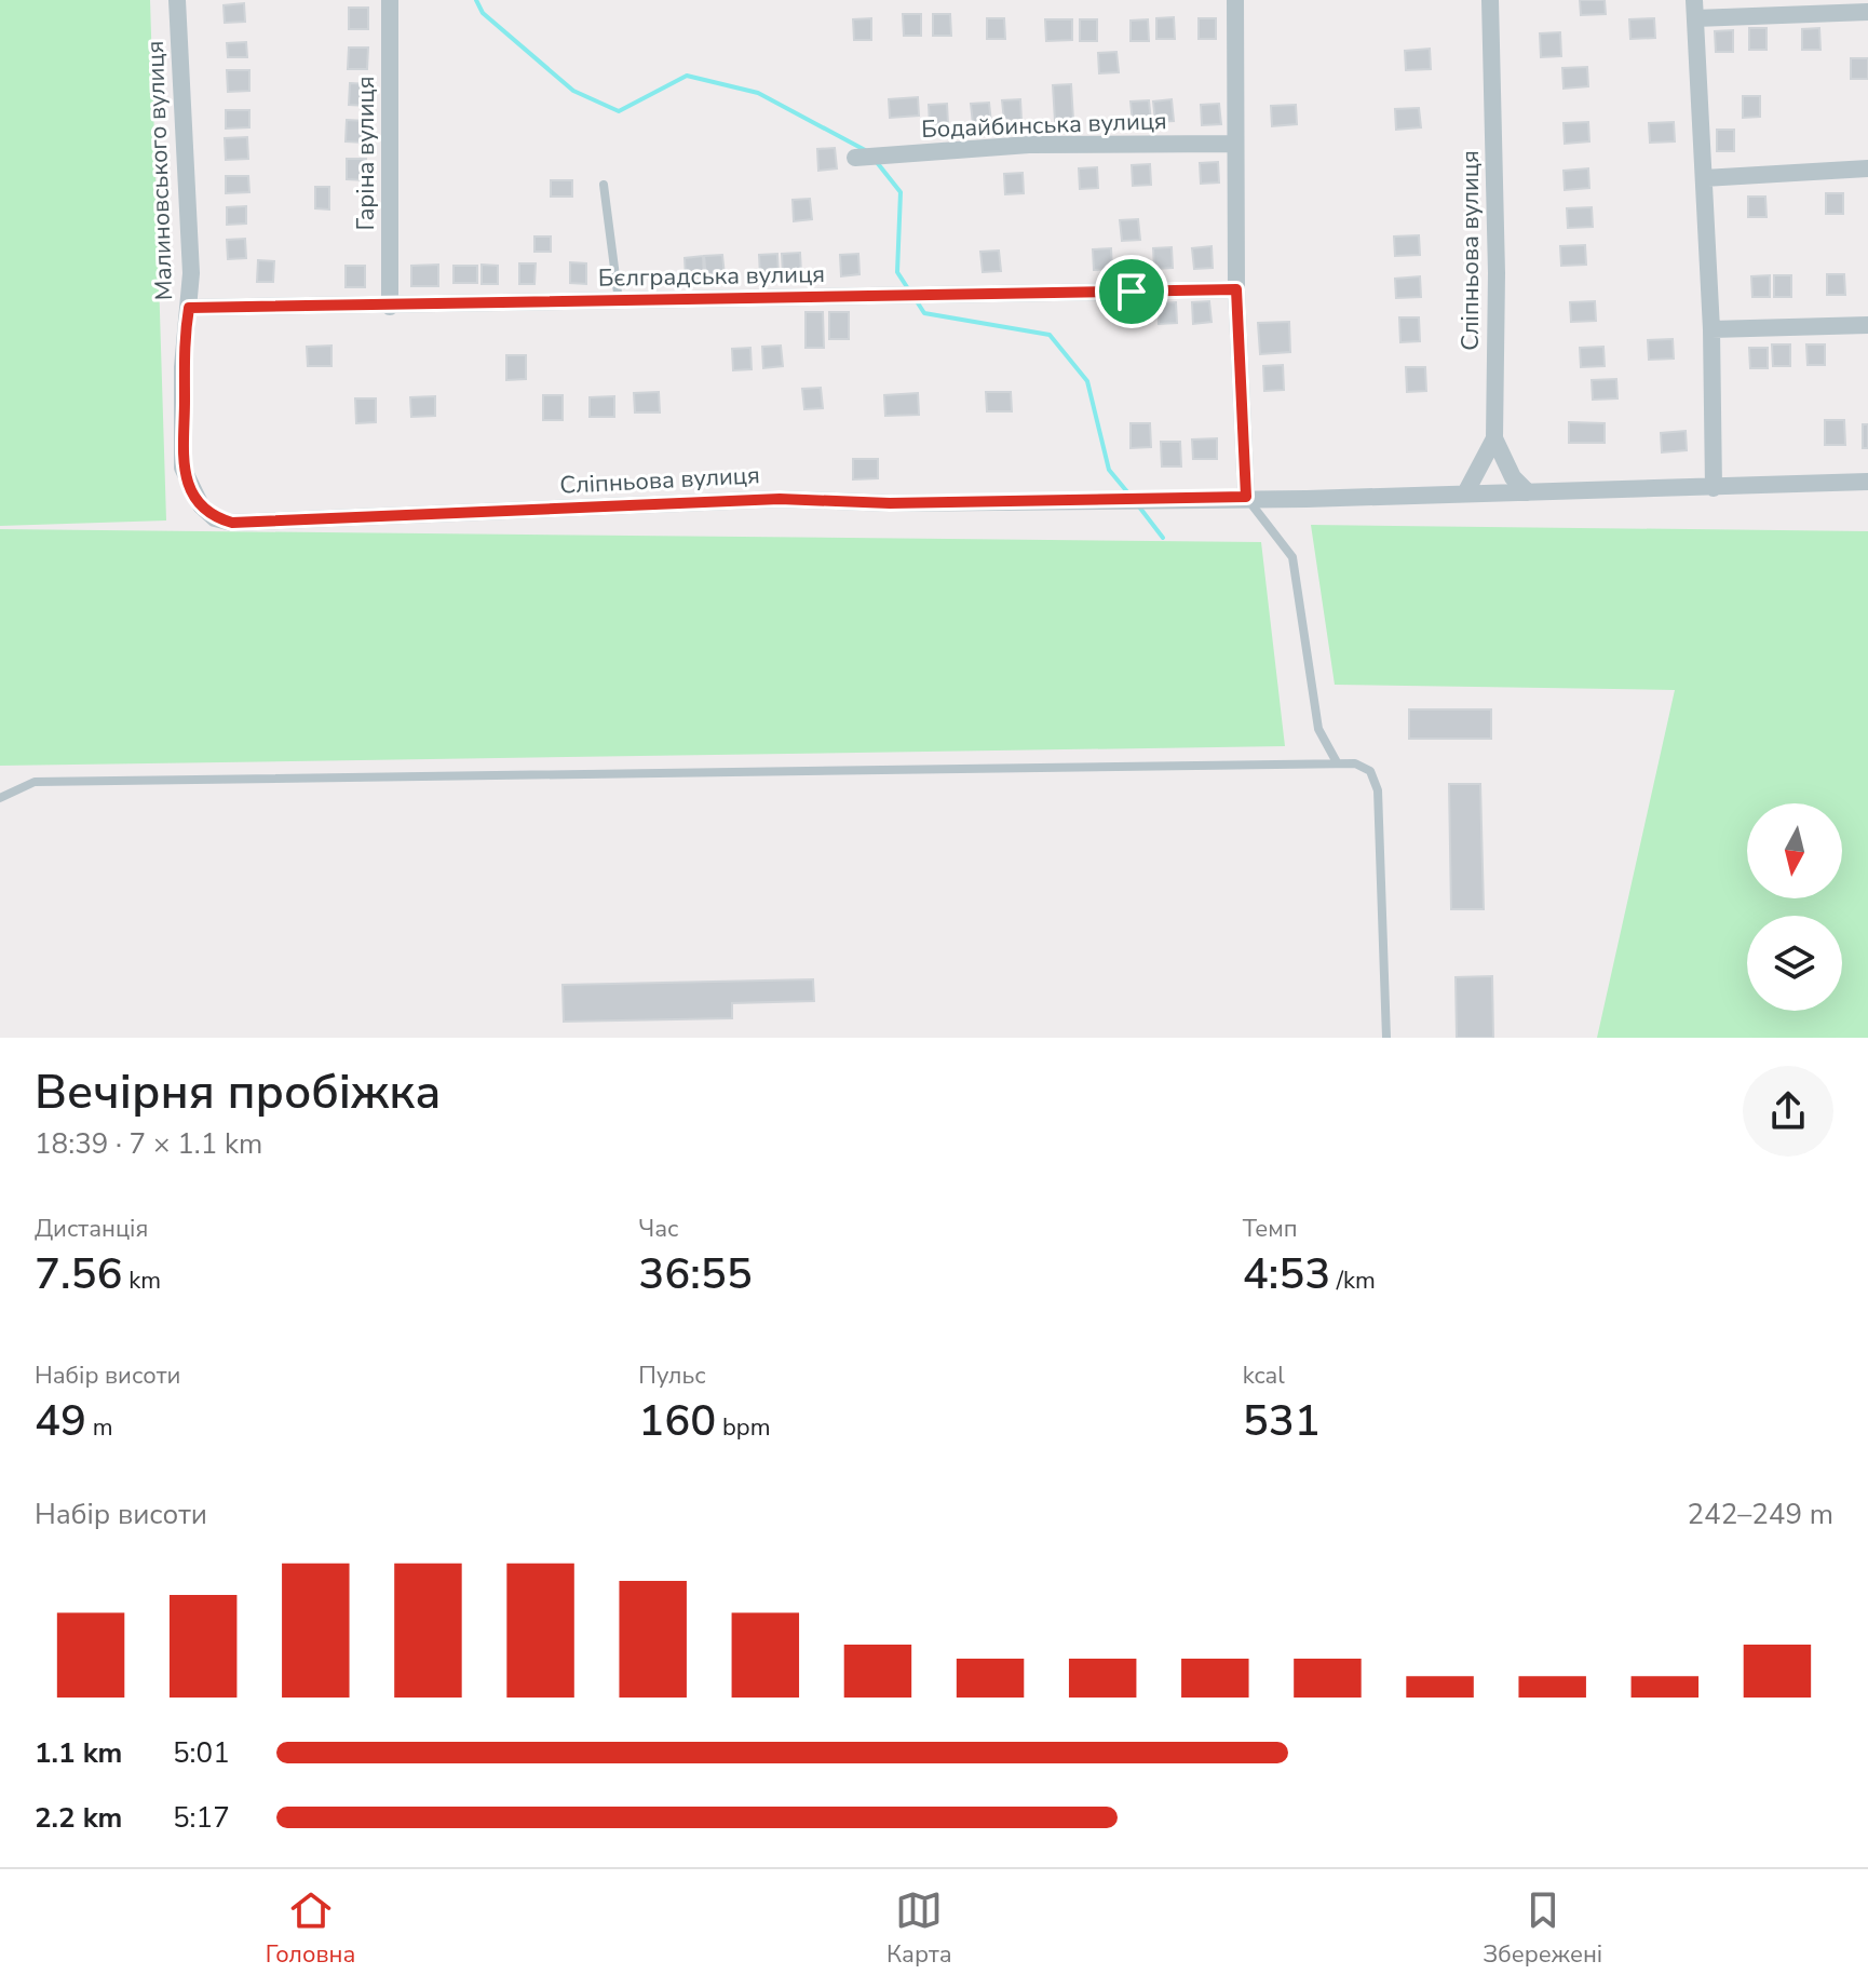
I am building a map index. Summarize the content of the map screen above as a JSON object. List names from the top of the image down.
{
  "streets": {
    "street": [
      "Бодайбинська вулиця",
      "Гаріна вулиця",
      "Малиновського вулиця",
      "Сліпньова вулиця",
      "Бєлградська вулиця"
    ]
  },
  "crossings": [
    ["Гаріна вулиця", "Бєлградська вулиця"],
    ["Малиновського вулиця", "Сліпньова вулиця"],
    ["Малиновського вулиця", "Бєлградська вулиця"]
  ],
  "north": "bottom",
  "page": {
    "heading": ["Вечірня пробіжка", "18:39 · 7 × 1.1 km"],
    "stats": [
      ["Дистанція", "7.56 km"],
      ["Час", "36:55"],
      ["Темп", "4:53 /km"],
      ["Набір висоти", "49 m"],
      ["Пульс", "160 bpm"],
      ["kcal", "531"]
    ],
    "chart": ["Набір висоти", "242–249 m"],
    "list": [
      {
        "name": "1.1 km",
        "note": "5:01"
      },
      {
        "name": "2.2 km",
        "note": "5:17"
      }
    ],
    "tabs": ["Головна", "Карта", "Збережені"]
  }
}
